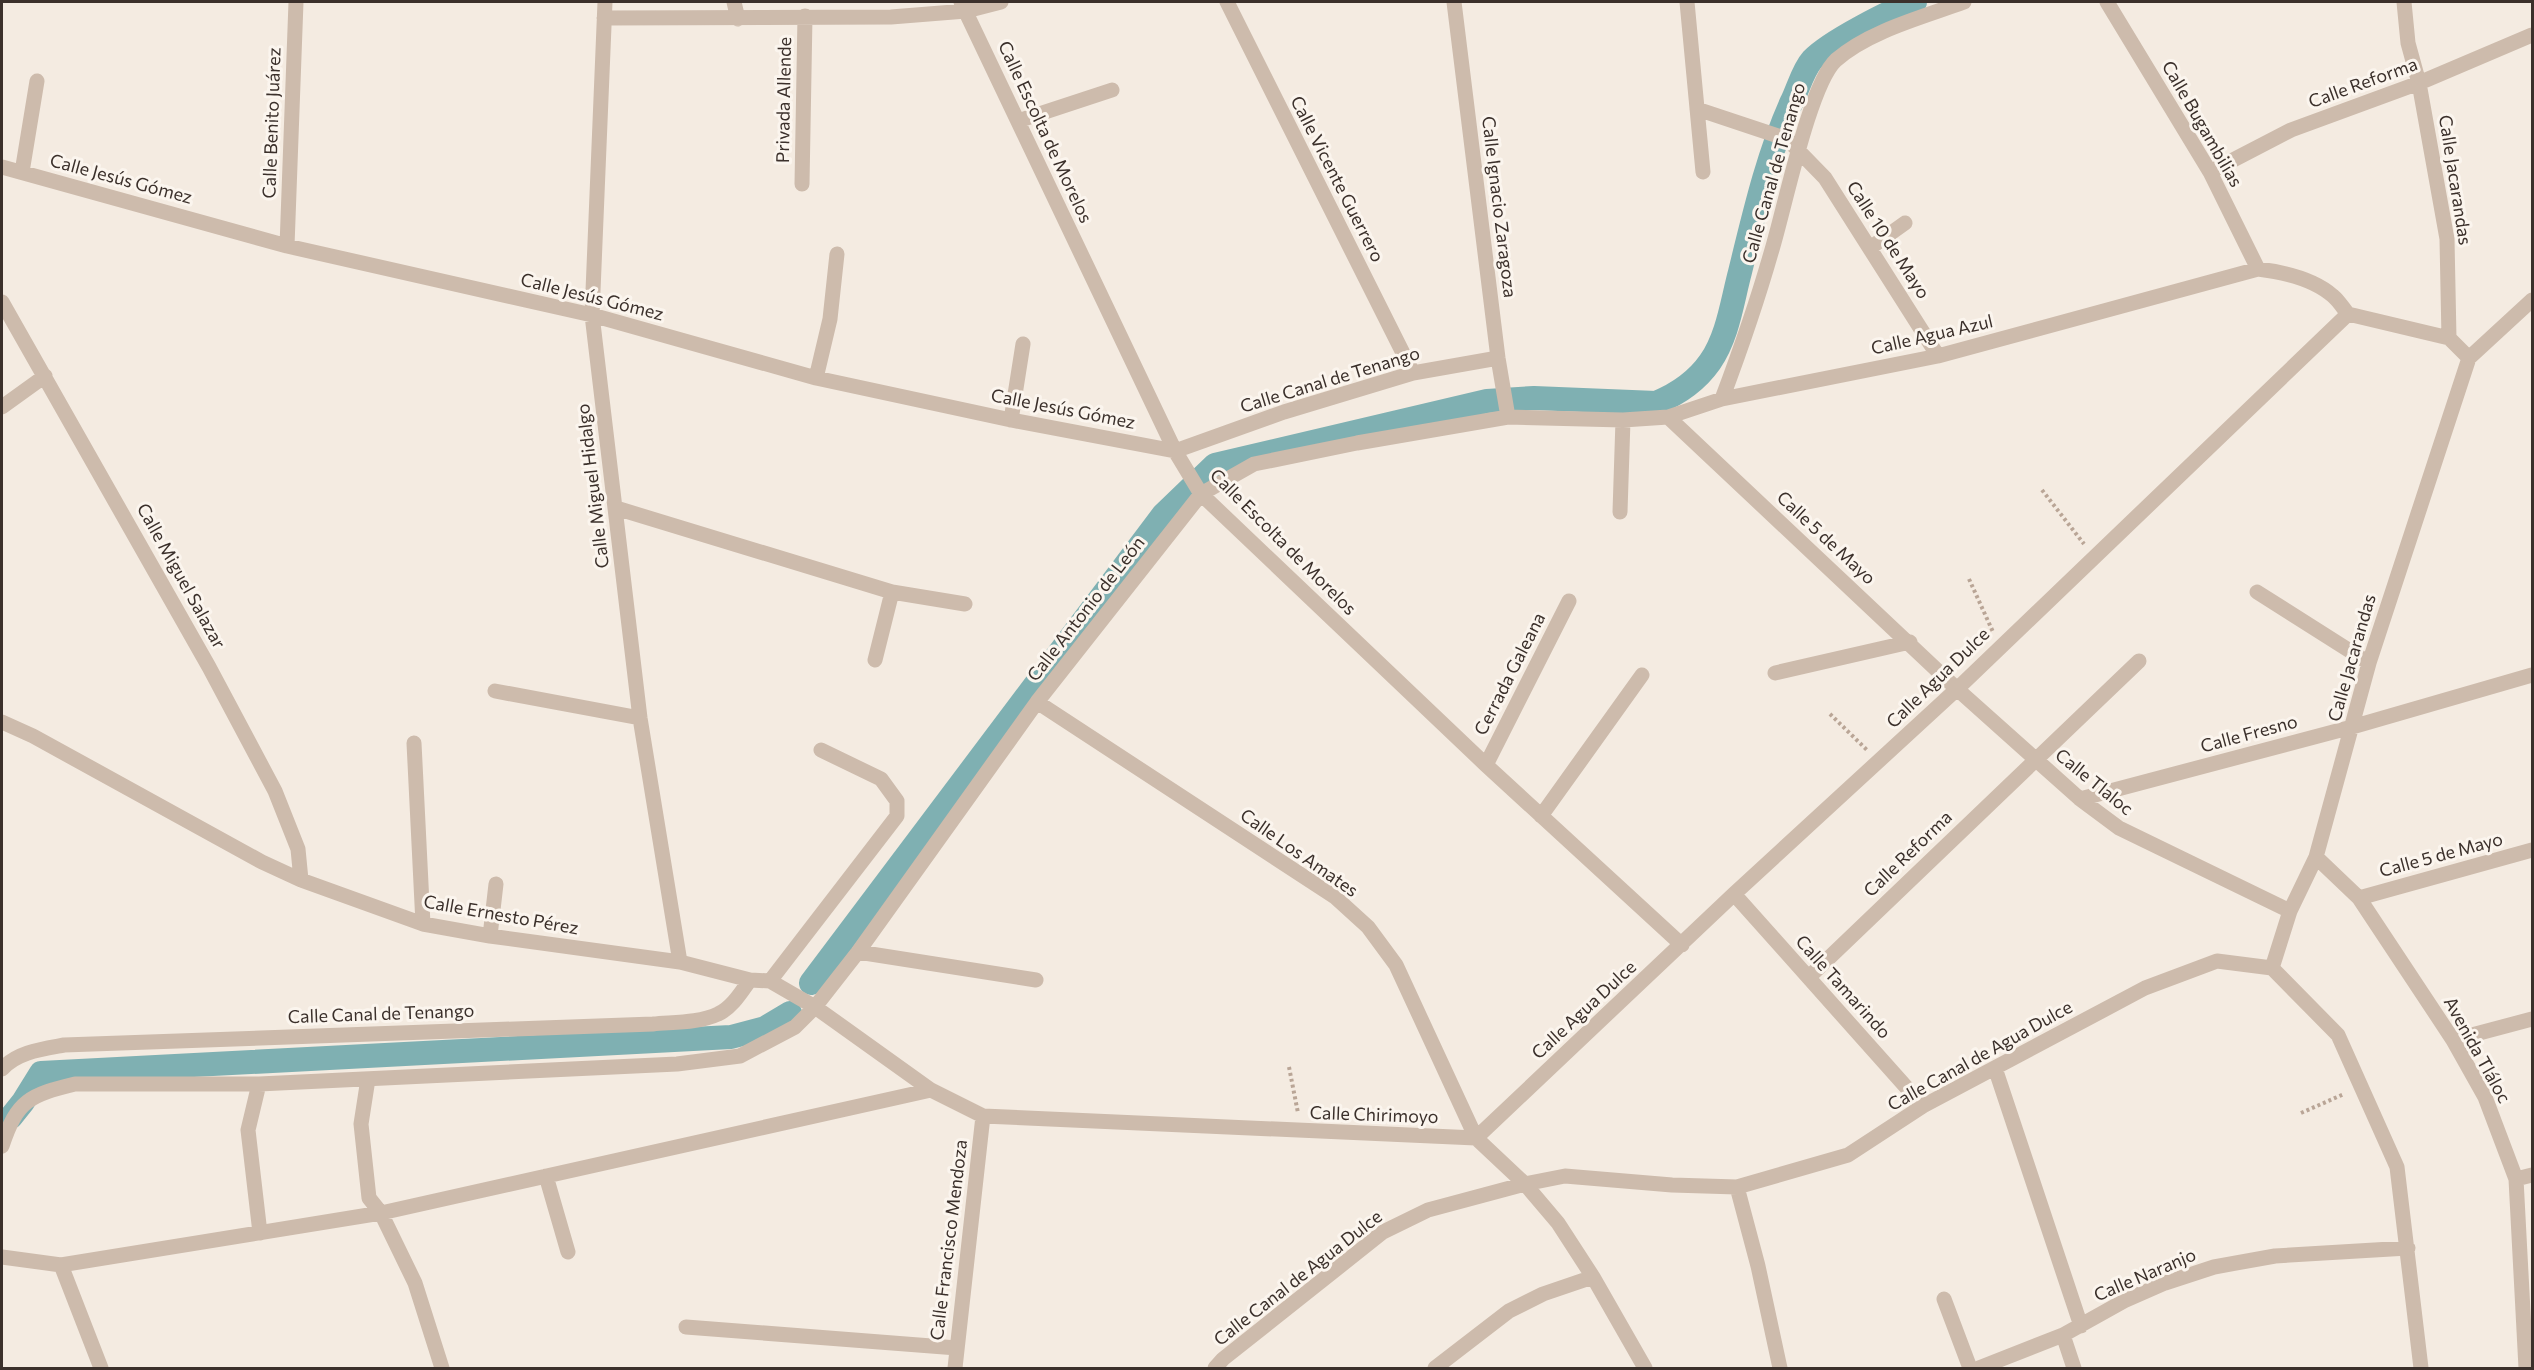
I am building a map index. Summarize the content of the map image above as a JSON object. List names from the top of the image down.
{
  "streets": {
    "street": [
      "Calle Reforma",
      "Privada Allende",
      "Calle Benito Juárez",
      "Calle Bugambilias",
      "Calle Escolta de Morelos",
      "Calle Canal de Tenango",
      "Calle Jesús Gómez",
      "Calle Vicente Guerrero",
      "Calle Jacarandas",
      "Calle Ignacio Zaragoza",
      "Calle 10 de Mayo",
      "Calle Agua Azul",
      "Calle Miguel Hidalgo",
      "Calle 5 de Mayo",
      "Calle Miguel Salazar",
      "Calle Antonio de León",
      "Cerrada Galeana",
      "Calle Agua Dulce",
      "Calle Fresno",
      "Calle Tlaloc",
      "Calle Los Amates",
      "Calle Ernesto Pérez",
      "Calle Tamarindo",
      "Avenida Tláloc",
      "Calle Canal de Agua Dulce",
      "Calle Chirimoyo",
      "Calle Francisco Mendoza",
      "Calle Naranjo"
    ]
  },
  "crossings": [
    ["Calle Reforma", "Calle Bugambilias"],
    ["Calle Reforma", "Calle Jacarandas"],
    ["Calle Reforma", "Calle Tlaloc"],
    ["Calle Reforma", "Calle Tamarindo"],
    ["Calle Benito Juárez", "Calle Jesús Gómez"],
    ["Calle Bugambilias", "Calle Agua Azul"],
    ["Calle Escolta de Morelos", "Calle Canal de Tenango"],
    ["Calle Escolta de Morelos", "Calle Jesús Gómez"],
    ["Calle Escolta de Morelos", "Calle Antonio de León"],
    ["Calle Escolta de Morelos", "Cerrada Galeana"],
    ["Calle Escolta de Morelos", "Calle Agua Dulce"],
    ["Calle Canal de Tenango", "Calle Jesús Gómez"],
    ["Calle Canal de Tenango", "Calle Vicente Guerrero"],
    ["Calle Canal de Tenango", "Calle Ignacio Zaragoza"],
    ["Calle Canal de Tenango", "Calle 10 de Mayo"],
    ["Calle Canal de Tenango", "Calle Agua Azul"],
    ["Calle Canal de Tenango", "Calle Ernesto Pérez"],
    ["Calle Jesús Gómez", "Calle Miguel Hidalgo"],
    ["Calle Jacarandas", "Calle Fresno"],
    ["Calle Jacarandas", "Calle Tlaloc"],
    ["Calle Jacarandas", "Avenida Tláloc"],
    ["Calle Jacarandas", "Calle Canal de Agua Dulce"],
    ["Calle Ignacio Zaragoza", "Calle Agua Azul"],
    ["Calle Ignacio Zaragoza", "Calle Antonio de León"],
    ["Calle 10 de Mayo", "Calle Agua Azul"],
    ["Calle Agua Azul", "Calle 5 de Mayo"],
    ["Calle Agua Azul", "Calle Antonio de León"],
    ["Calle Agua Azul", "Calle Agua Dulce"],
    ["Calle Miguel Hidalgo", "Calle Ernesto Pérez"],
    ["Calle 5 de Mayo", "Calle Agua Dulce"],
    ["Calle 5 de Mayo", "Calle Tlaloc"],
    ["Calle 5 de Mayo", "Avenida Tláloc"],
    ["Calle Miguel Salazar", "Calle Ernesto Pérez"],
    ["Calle Antonio de León", "Calle Los Amates"],
    ["Calle Antonio de León", "Calle Ernesto Pérez"],
    ["Calle Agua Dulce", "Calle Tlaloc"],
    ["Calle Agua Dulce", "Calle Los Amates"],
    ["Calle Agua Dulce", "Calle Tamarindo"],
    ["Calle Agua Dulce", "Calle Chirimoyo"],
    ["Calle Fresno", "Calle Tlaloc"],
    ["Calle Los Amates", "Calle Chirimoyo"],
    ["Calle Ernesto Pérez", "Calle Chirimoyo"],
    ["Calle Ernesto Pérez", "Calle Francisco Mendoza"],
    ["Calle Tamarindo", "Calle Canal de Agua Dulce"],
    ["Calle Chirimoyo", "Calle Francisco Mendoza"]
  ]
}
